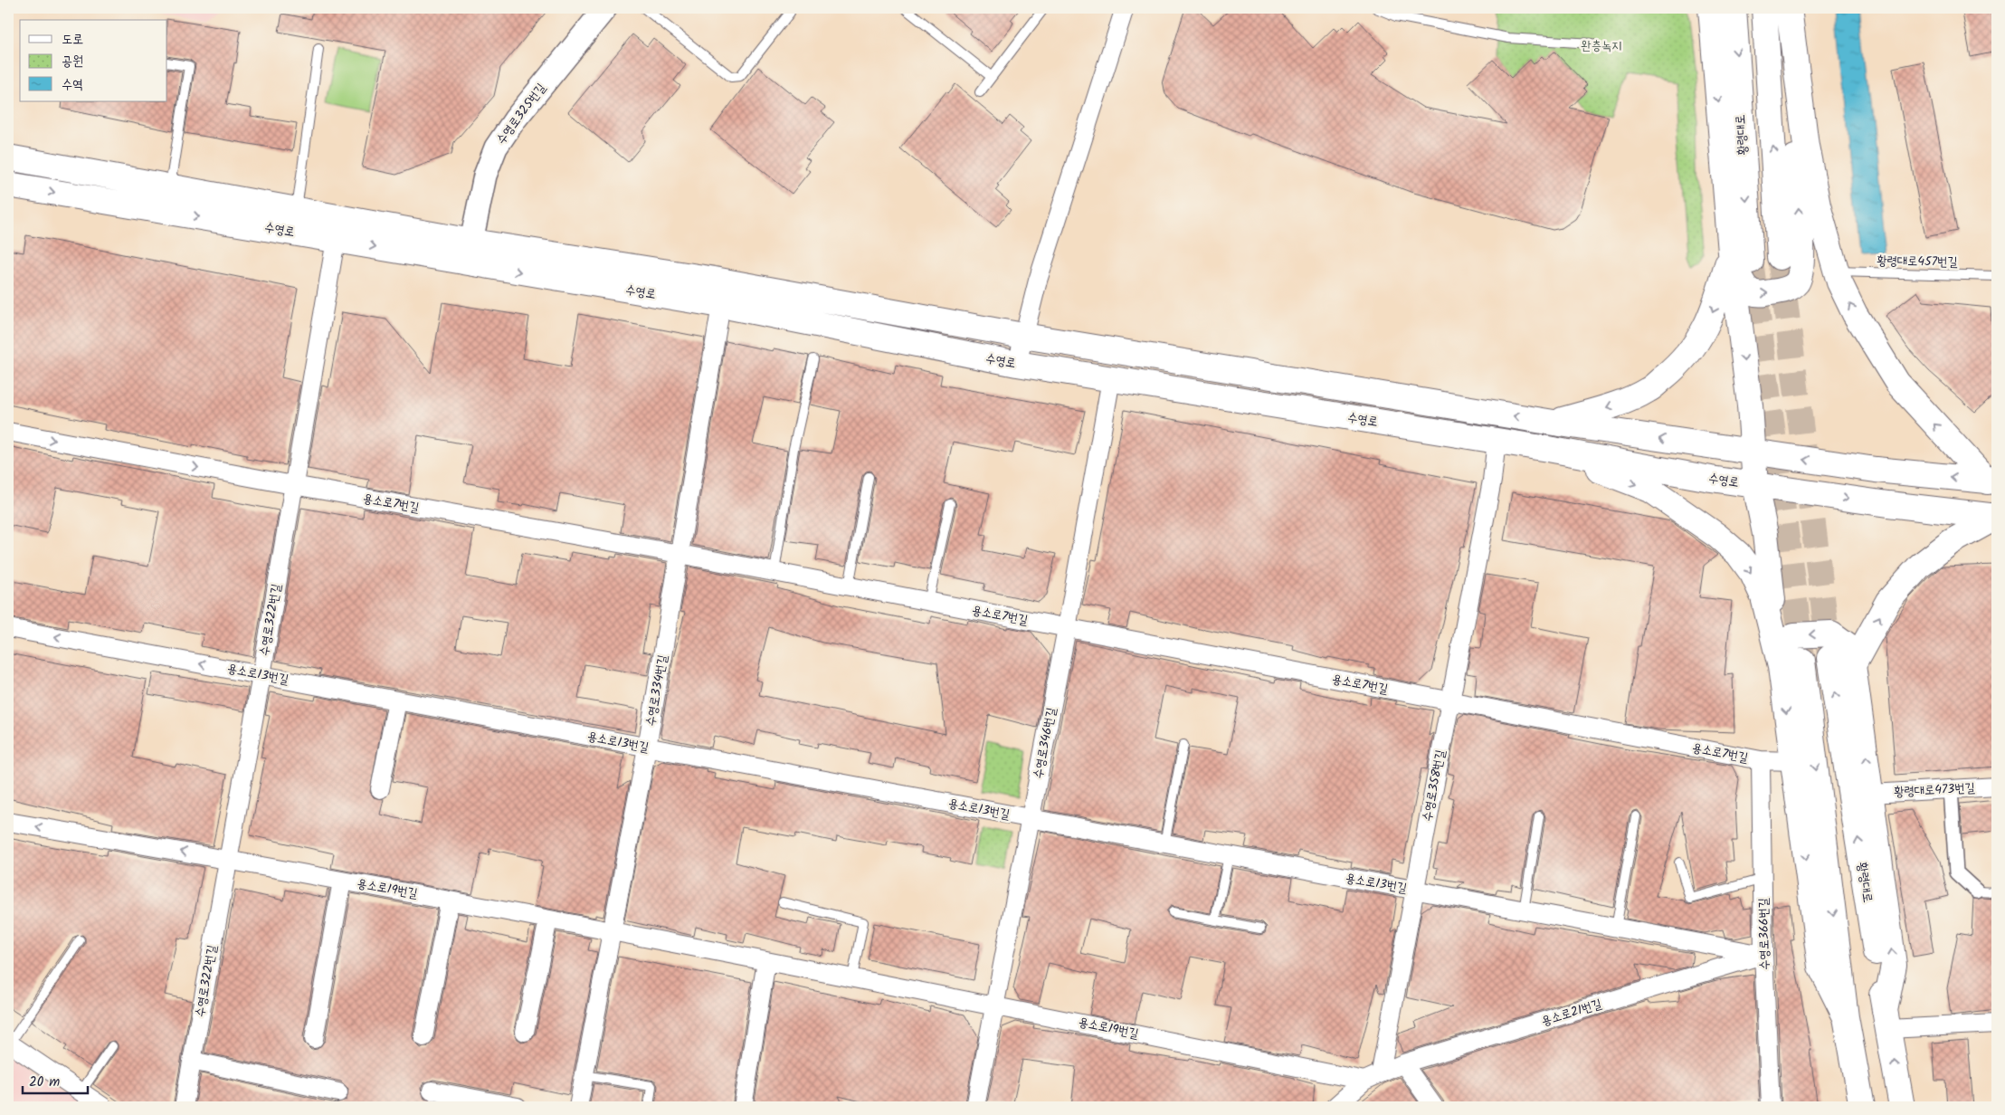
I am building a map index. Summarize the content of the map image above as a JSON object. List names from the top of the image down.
{
  "streets": {
    "main road": ["황령대로", "수영로"],
    "street": [
      "수영로325번길",
      "용소로7번길",
      "수영로322번길",
      "용소로13번길",
      "수영로334번길",
      "수영로346번길",
      "수영로358번길",
      "황령대로473번길",
      "용소로19번길",
      "수영로366번길",
      "용소로21번길"
    ],
    "lane": ["황령대로457번길"]
  },
  "crossings": [
    ["수영로325번길", "수영로"],
    ["수영로", "수영로322번길"],
    ["수영로", "수영로334번길"],
    ["수영로", "수영로346번길"],
    ["수영로", "수영로358번길"],
    ["용소로7번길", "수영로322번길"],
    ["용소로7번길", "수영로334번길"],
    ["용소로7번길", "수영로346번길"],
    ["용소로7번길", "수영로358번길"],
    ["용소로7번길", "수영로366번길"],
    ["수영로322번길", "용소로13번길"],
    ["수영로322번길", "용소로19번길"],
    ["용소로13번길", "수영로334번길"],
    ["용소로13번길", "수영로346번길"],
    ["용소로13번길", "수영로358번길"],
    ["용소로13번길", "수영로366번길"],
    ["용소로13번길", "용소로21번길"],
    ["수영로334번길", "용소로19번길"],
    ["수영로346번길", "용소로19번길"],
    ["수영로358번길", "용소로21번길"],
    ["수영로366번길", "용소로21번길"]
  ],
  "parks": ["완층녹지"],
  "legend": ["도로", "공원", "수역"],
  "scale_bar": "20 m"
}
